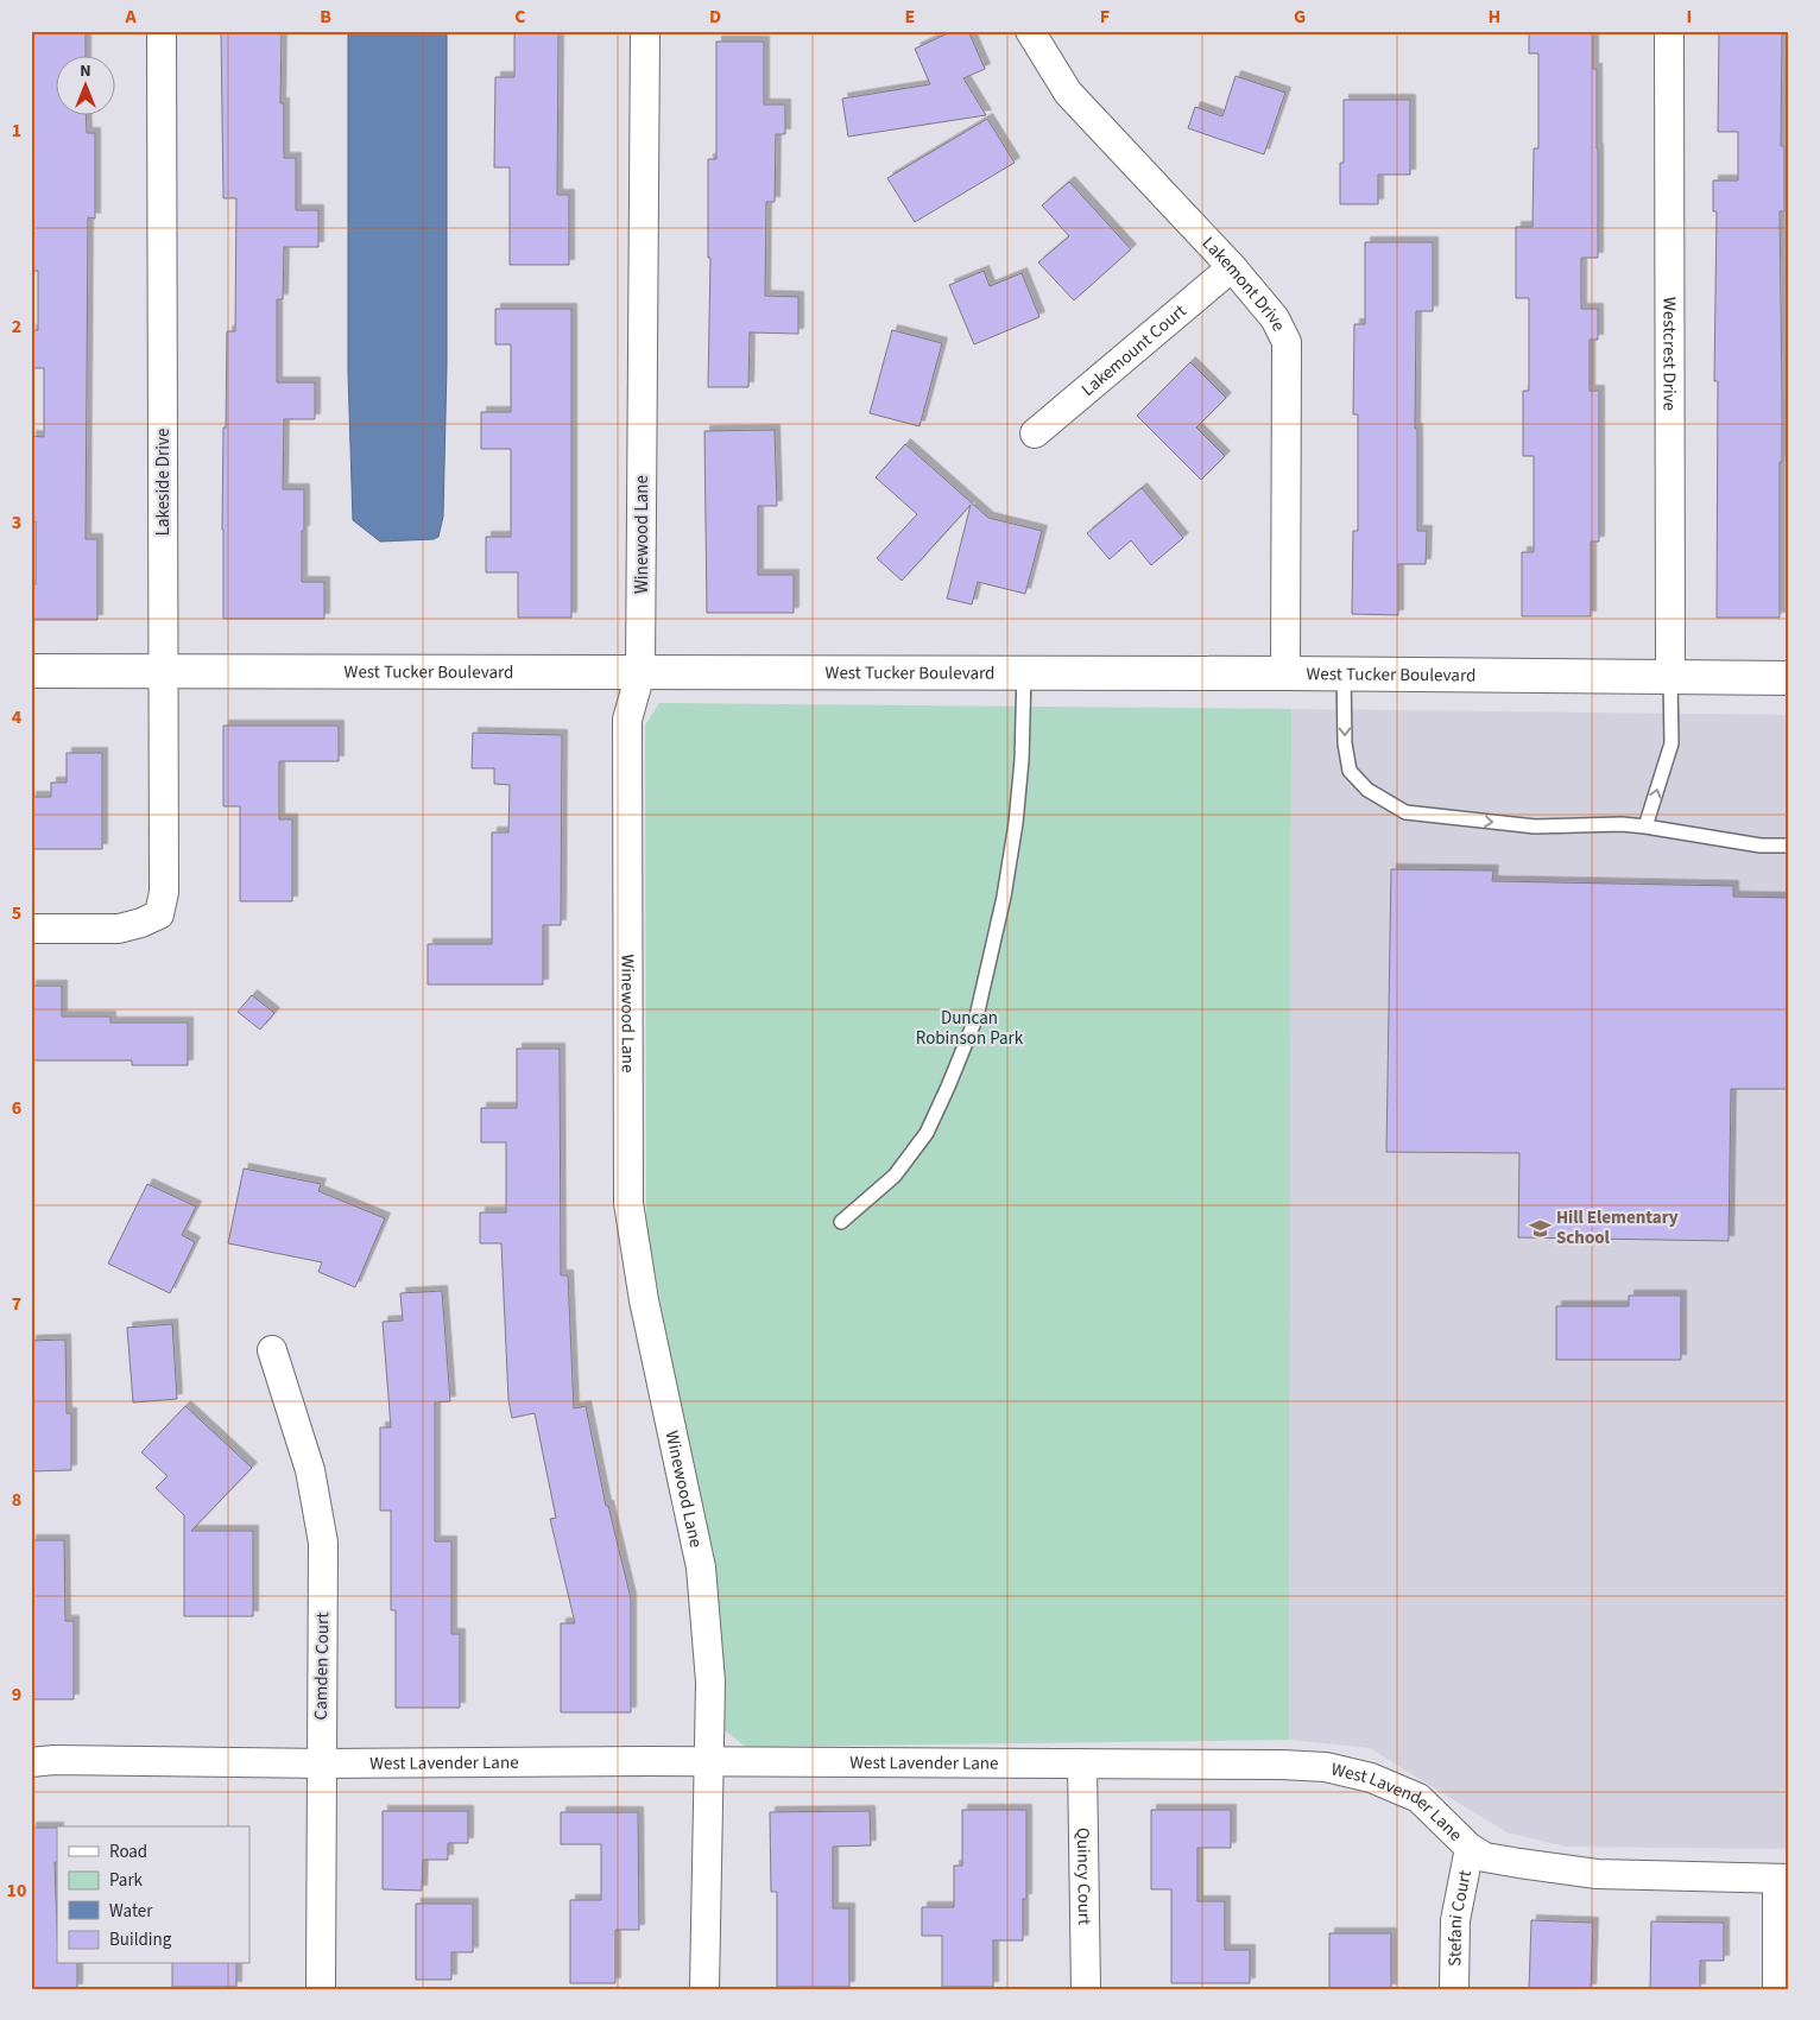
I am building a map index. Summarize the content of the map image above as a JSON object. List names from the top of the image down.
{
  "streets": {
    "street": [
      "Lakemont Drive",
      "Lakemount Court",
      "Westcrest Drive",
      "Lakeside Drive",
      "Winewood Lane",
      "West Tucker Boulevard",
      "Camden Court",
      "West Lavender Lane",
      "Quincy Court",
      "Stefani Court"
    ]
  },
  "crossings": [
    ["Lakemont Drive", "Lakemount Court"],
    ["Lakemont Drive", "West Tucker Boulevard"],
    ["Westcrest Drive", "West Tucker Boulevard"],
    ["Lakeside Drive", "West Tucker Boulevard"],
    ["Winewood Lane", "West Tucker Boulevard"],
    ["Winewood Lane", "West Lavender Lane"],
    ["Camden Court", "West Lavender Lane"],
    ["West Lavender Lane", "Quincy Court"],
    ["West Lavender Lane", "Stefani Court"]
  ],
  "parks": ["Duncan Robinson Park"],
  "places": {
    "school or university": ["Hill Elementary School"]
  },
  "legend": [
    "Road",
    "Park",
    "Water",
    "Building"
  ],
  "north": "top",
  "grid": {
    "columns": [
      "A",
      "B",
      "C",
      "D",
      "E",
      "F",
      "G",
      "H",
      "I"
    ],
    "rows": [
      "1",
      "2",
      "3",
      "4",
      "5",
      "6",
      "7",
      "8",
      "9",
      "10"
    ]
  }
}
